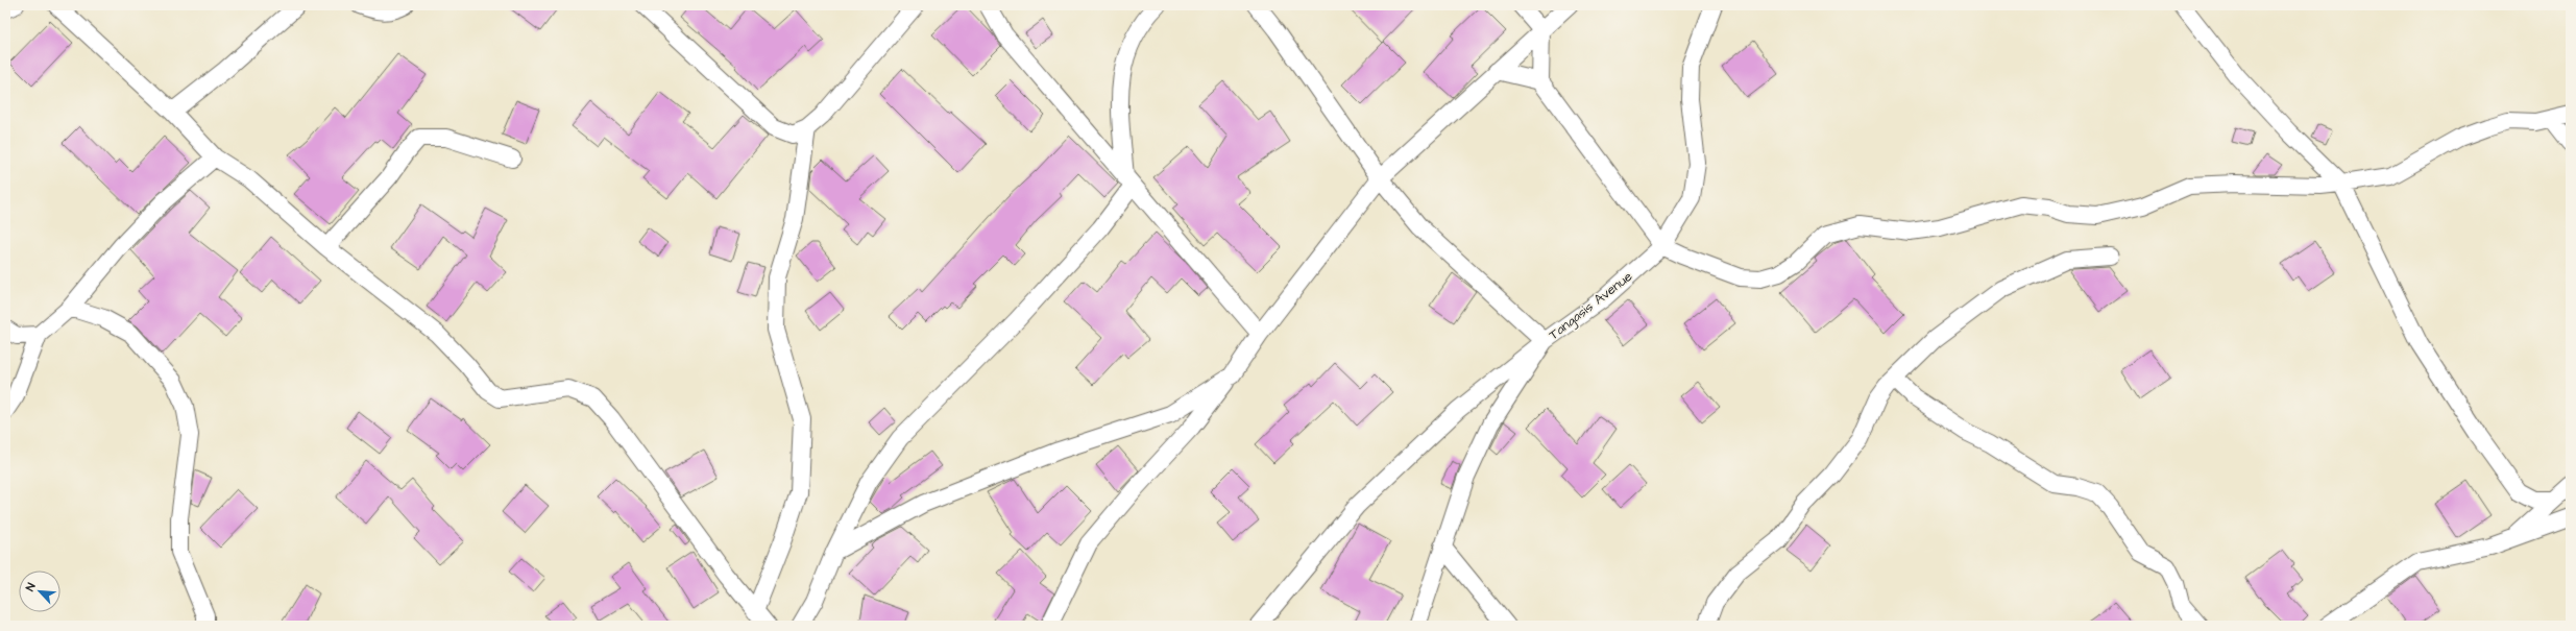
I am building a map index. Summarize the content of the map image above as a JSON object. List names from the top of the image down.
{
  "streets": {
    "street": ["Tangasis Avenue"]
  },
  "north": "top left"
}
